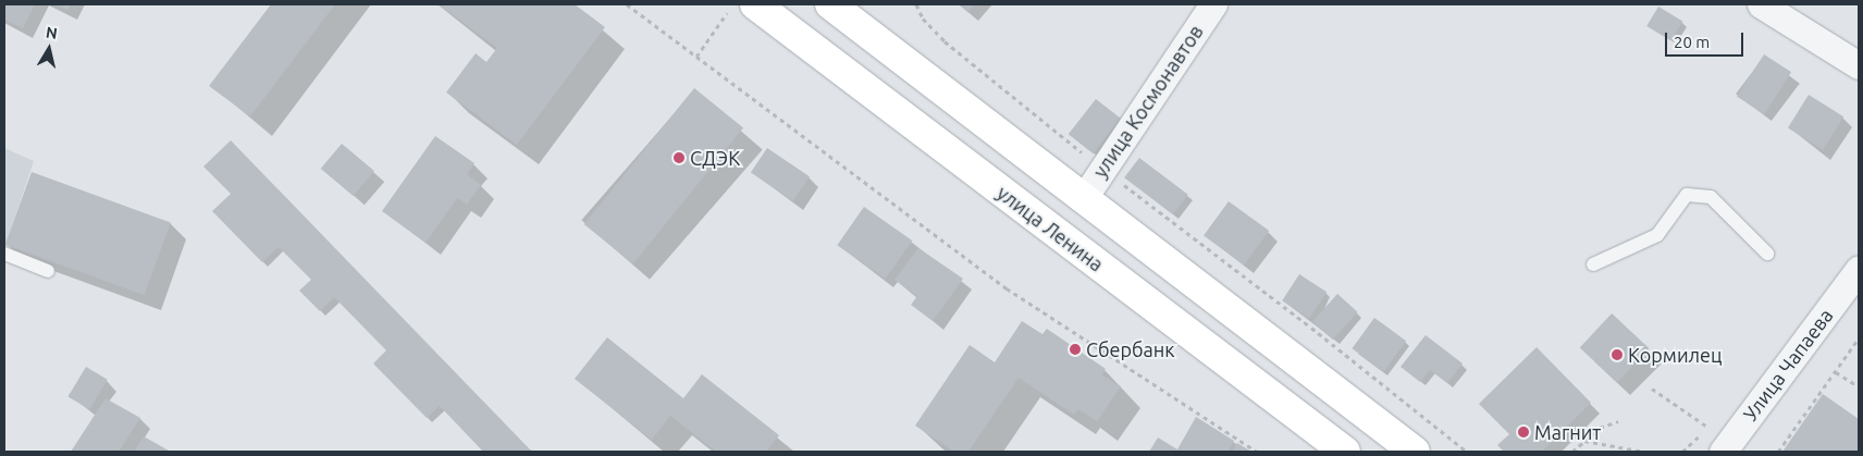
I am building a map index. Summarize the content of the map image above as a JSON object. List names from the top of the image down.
{
  "streets": {
    "main road": ["улица Ленина"],
    "street": ["улица Космонавтов", "Улица Чапаева"]
  },
  "places": [
    "СДЭК",
    "Сбербанк",
    "Кормилец",
    "Магнит"
  ],
  "scale_bar": "20 m",
  "north": "top"
}
